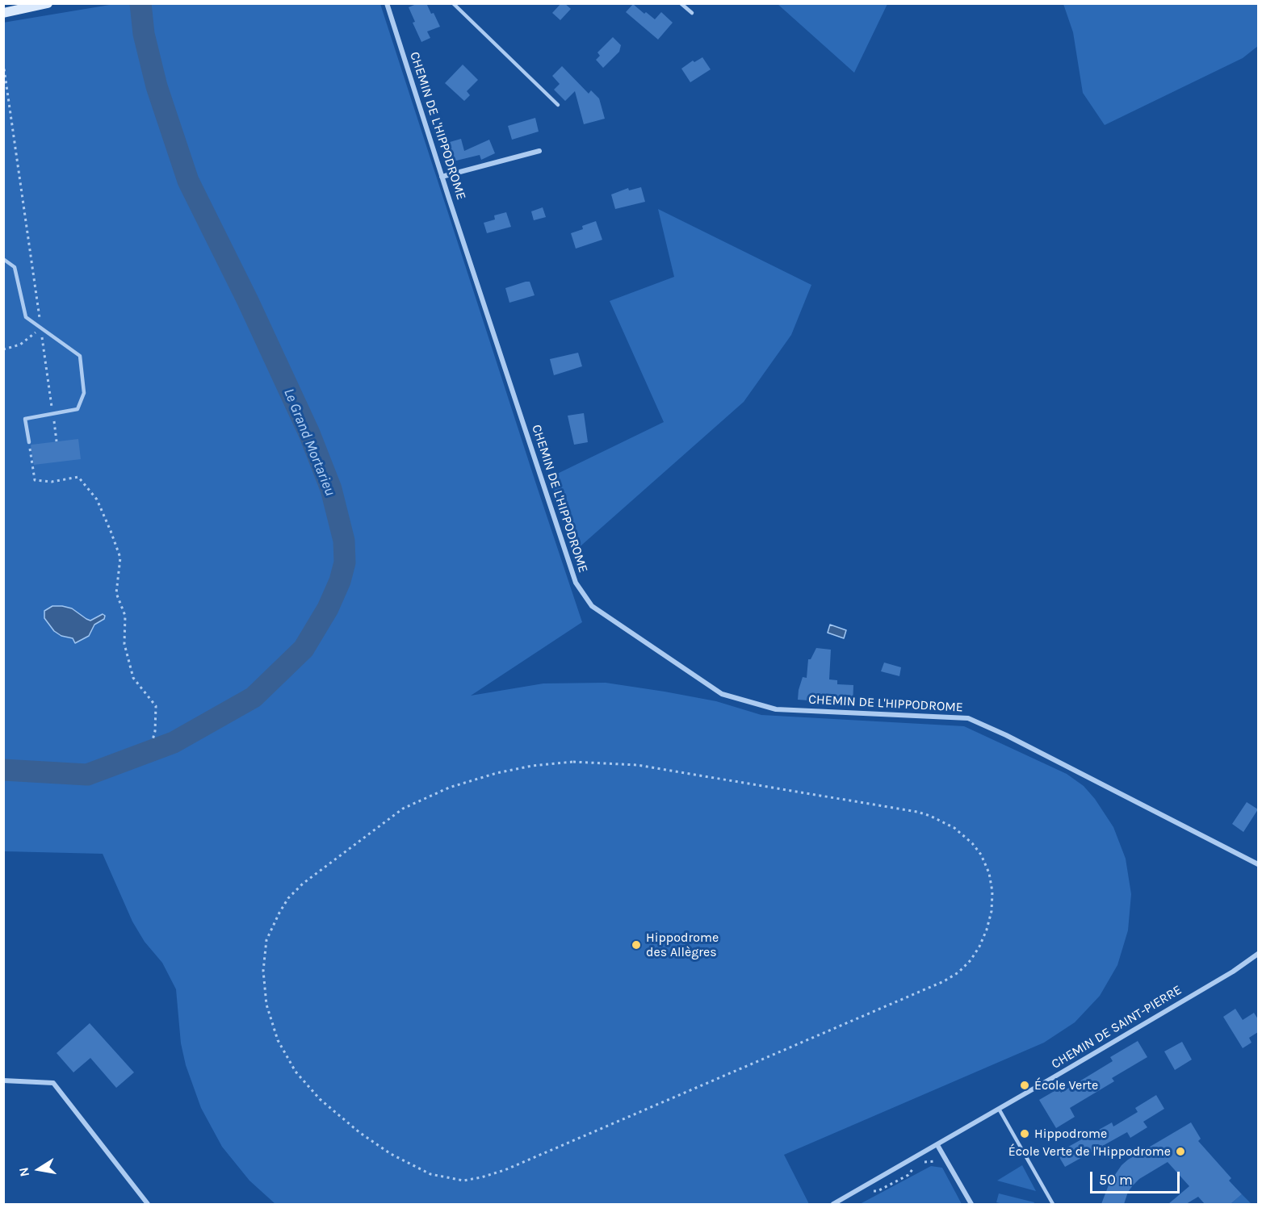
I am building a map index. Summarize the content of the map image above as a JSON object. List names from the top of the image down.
{
  "streets": {
    "street": ["CHEMIN DE L'HIPPODROME", "CHEMIN DE SAINT-PIERRE"]
  },
  "water": ["Le Grand Mortarieu"],
  "places": [
    "Hippodrome des Allègres",
    "École Verte",
    "Hippodrome",
    "École Verte de l'Hippodrome"
  ],
  "scale_bar": "50 m",
  "north": "left"
}
